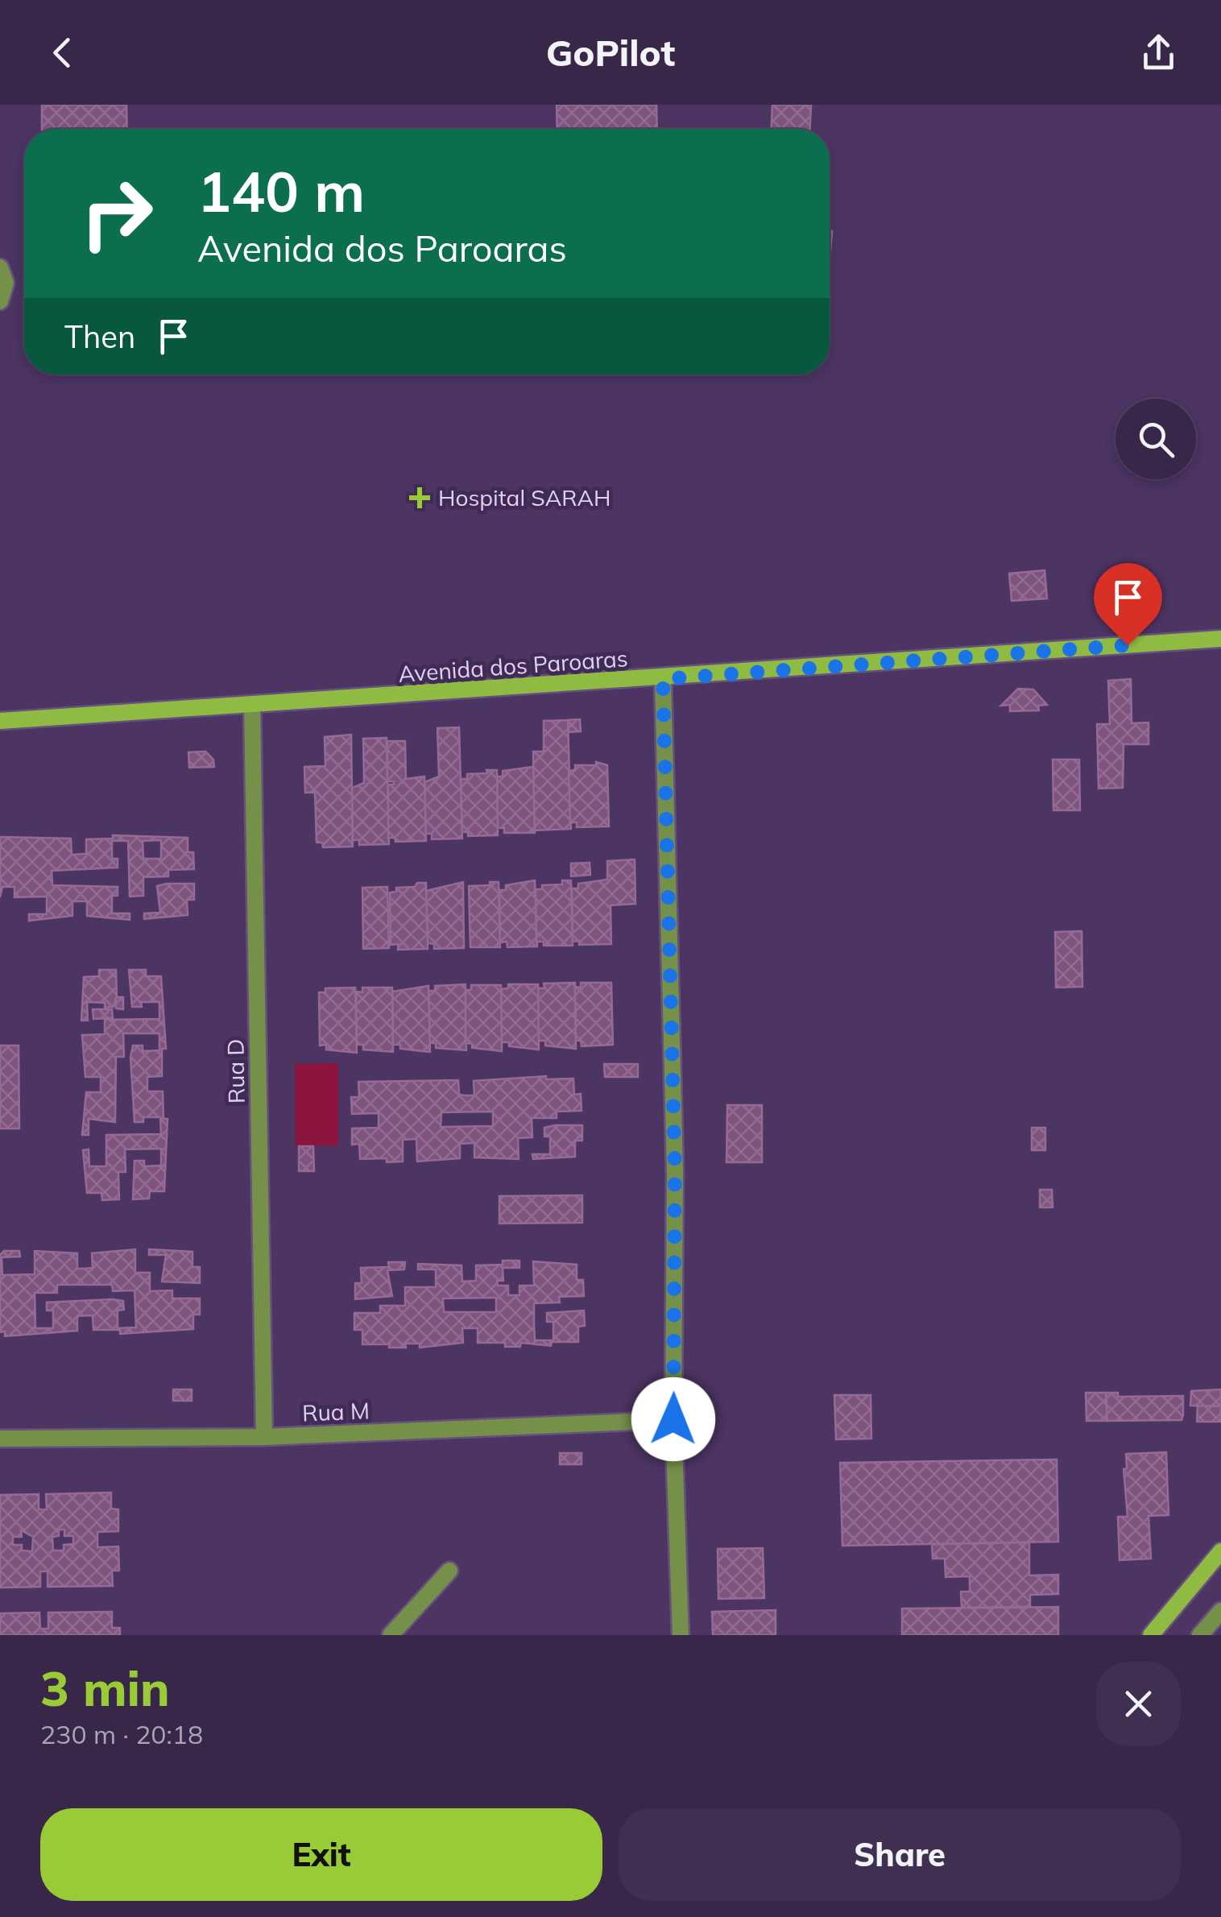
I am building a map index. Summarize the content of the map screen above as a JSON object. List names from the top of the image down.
{
  "streets": {
    "street": ["Avenida dos Paroaras", "Rua D", "Rua M"]
  },
  "crossings": [
    ["Avenida dos Paroaras", "Rua D"],
    ["Rua D", "Rua M"]
  ],
  "places": {
    "health": ["Hospital SARAH"]
  },
  "page": {
    "header": "GoPilot",
    "turn": ["140 m", "Avenida dos Paroaras"],
    "then": "Then",
    "heading": ["3 min", "230 m · 20:18"],
    "buttons": ["Exit", "Share"]
  }
}
